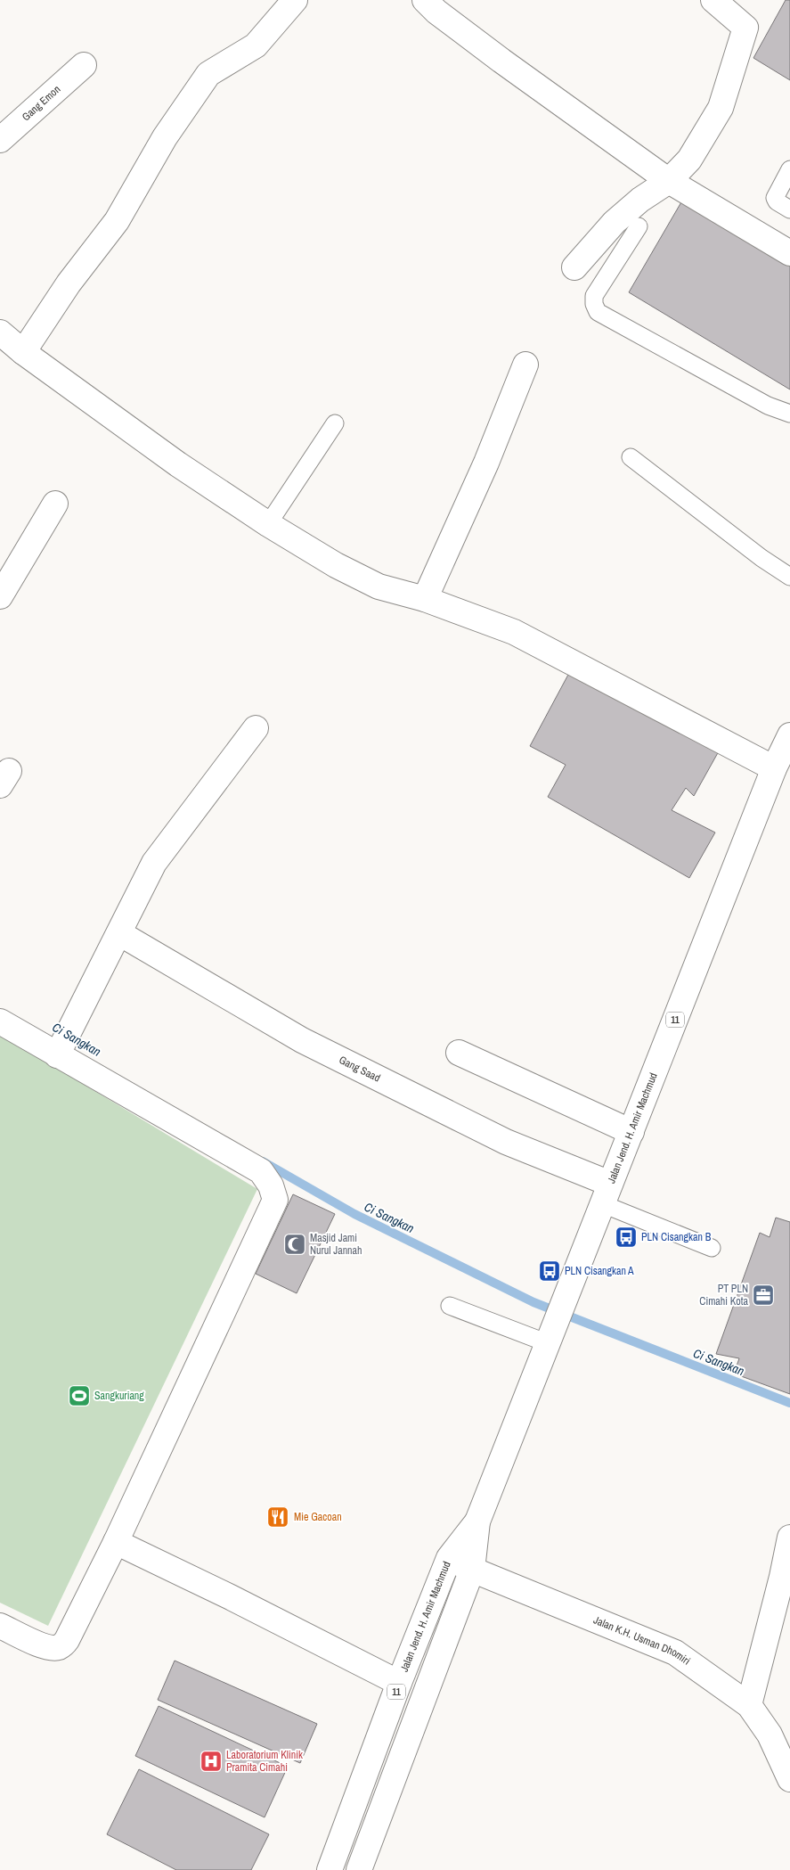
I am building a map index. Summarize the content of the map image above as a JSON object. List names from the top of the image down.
{
  "streets": {
    "main road": [
      "Gang Emon",
      "11",
      "Gang Saad",
      "Jalan Jend. H. Amir Machmud",
      "Jalan K.H. Usman Dhomiri"
    ]
  },
  "crossings": [
    ["Gang Saad", "Jalan Jend. H. Amir Machmud"],
    ["Jalan Jend. H. Amir Machmud", "Jalan K.H. Usman Dhomiri"]
  ],
  "water": ["Ci Sangkan"],
  "places": {
    "bus stop": ["PLN Cisangkan B", "PLN Cisangkan A"],
    "mosque": ["Masjid Jami Nurul Jannah"],
    "office": ["PT PLN Cimahi Kota"],
    "sports": ["Sangkuriang"],
    "restaurant": ["Mie Gacoan"],
    "hospital": ["Laboratorium Klinik Pramita Cimahi"]
  }
}
